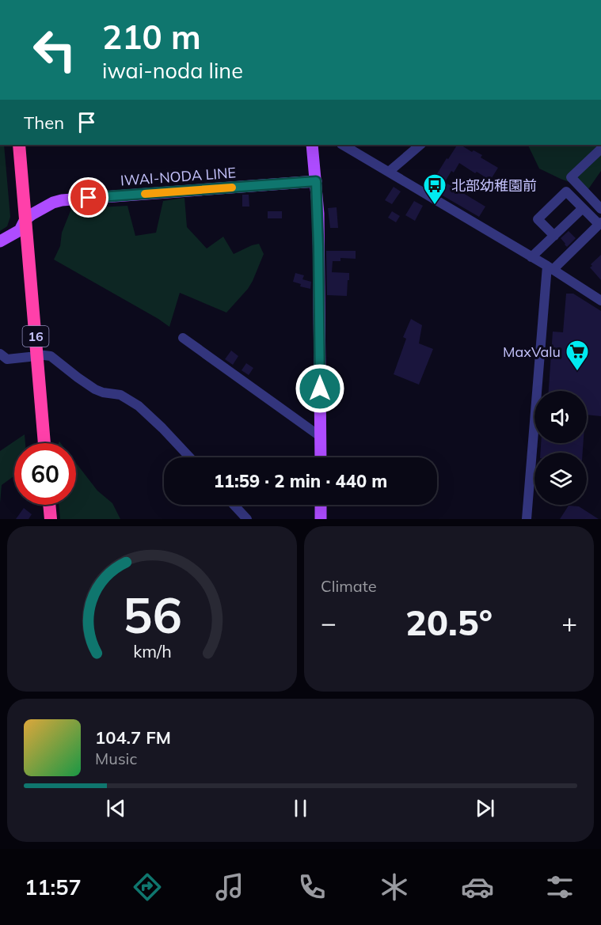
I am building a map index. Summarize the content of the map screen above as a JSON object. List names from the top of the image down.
{
  "streets": {
    "highway": ["16"],
    "main road": ["IWAI-NODA LINE"]
  },
  "crossings": [
    ["IWAI-NODA LINE", "16"]
  ],
  "places": {
    "bus stop": ["北部幼稚園前"],
    "supermarket": ["MaxValu"]
  },
  "page": {
    "turn": ["210 m", "iwai-noda line"],
    "then": "Then",
    "limit": "60",
    "trip": "11:59 · 2 min · 440 m",
    "tile": "Climate",
    "heat": ["−", "20.5°", "+"],
    "song": ["104.7 FM", "Music"],
    "tabs": "11:57",
    "gauge": ["56", "km/h"]
  }
}
